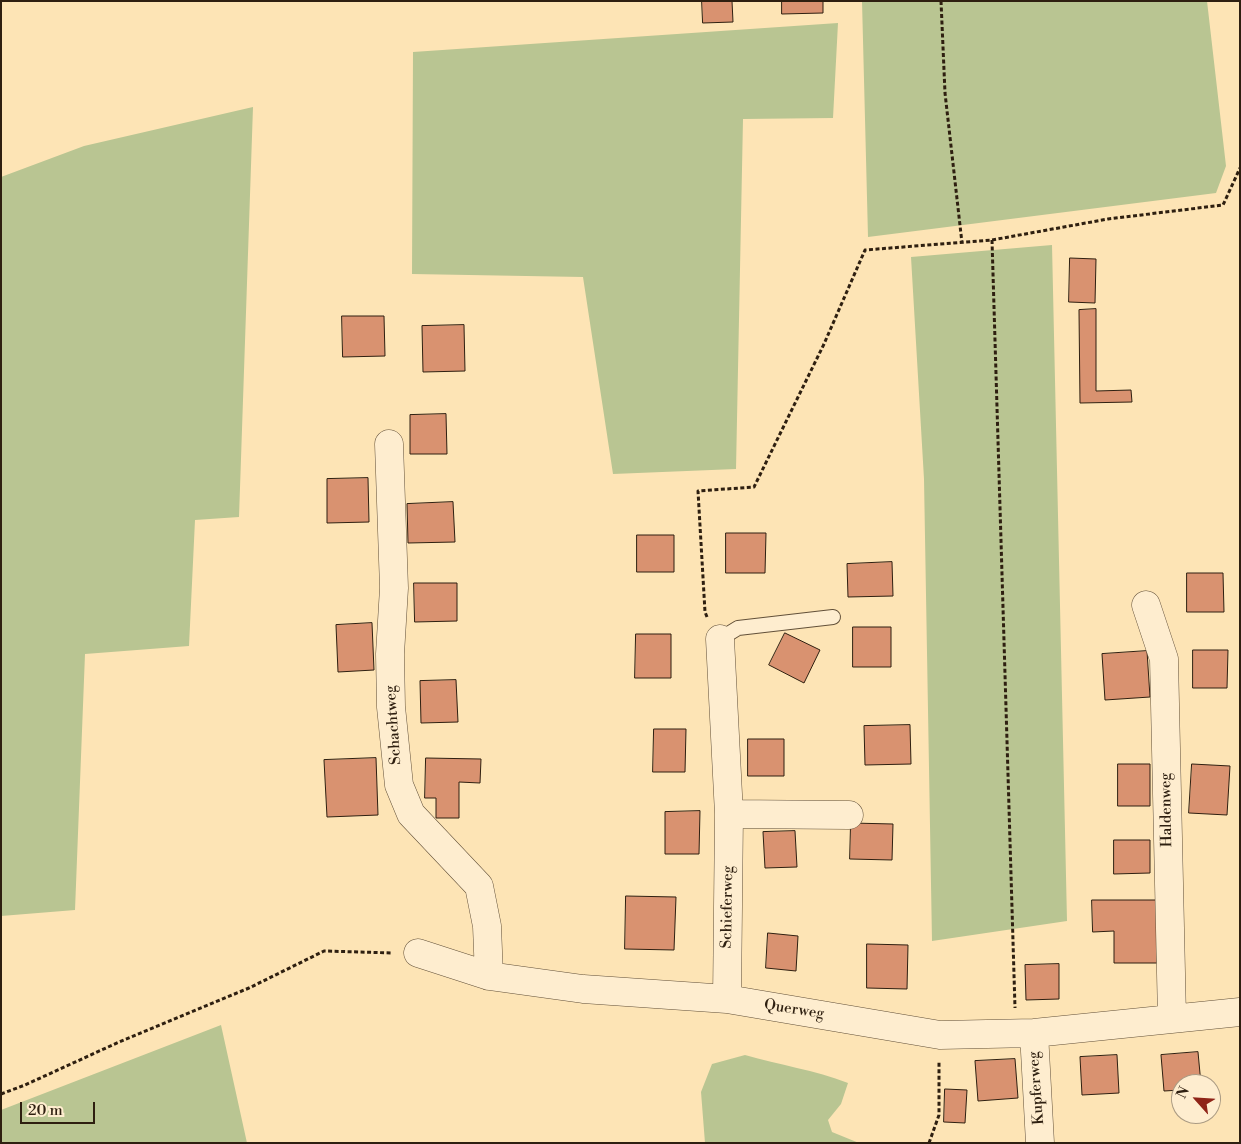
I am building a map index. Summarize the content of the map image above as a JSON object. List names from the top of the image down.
{
  "streets": {
    "street": [
      "Schachtweg",
      "Haldenweg",
      "Schieferweg",
      "Querweg",
      "Kupferweg"
    ]
  },
  "crossings": [
    ["Schachtweg", "Querweg"],
    ["Haldenweg", "Querweg"],
    ["Schieferweg", "Querweg"],
    ["Querweg", "Kupferweg"]
  ],
  "scale_bar": "20 m",
  "north": "top left"
}
